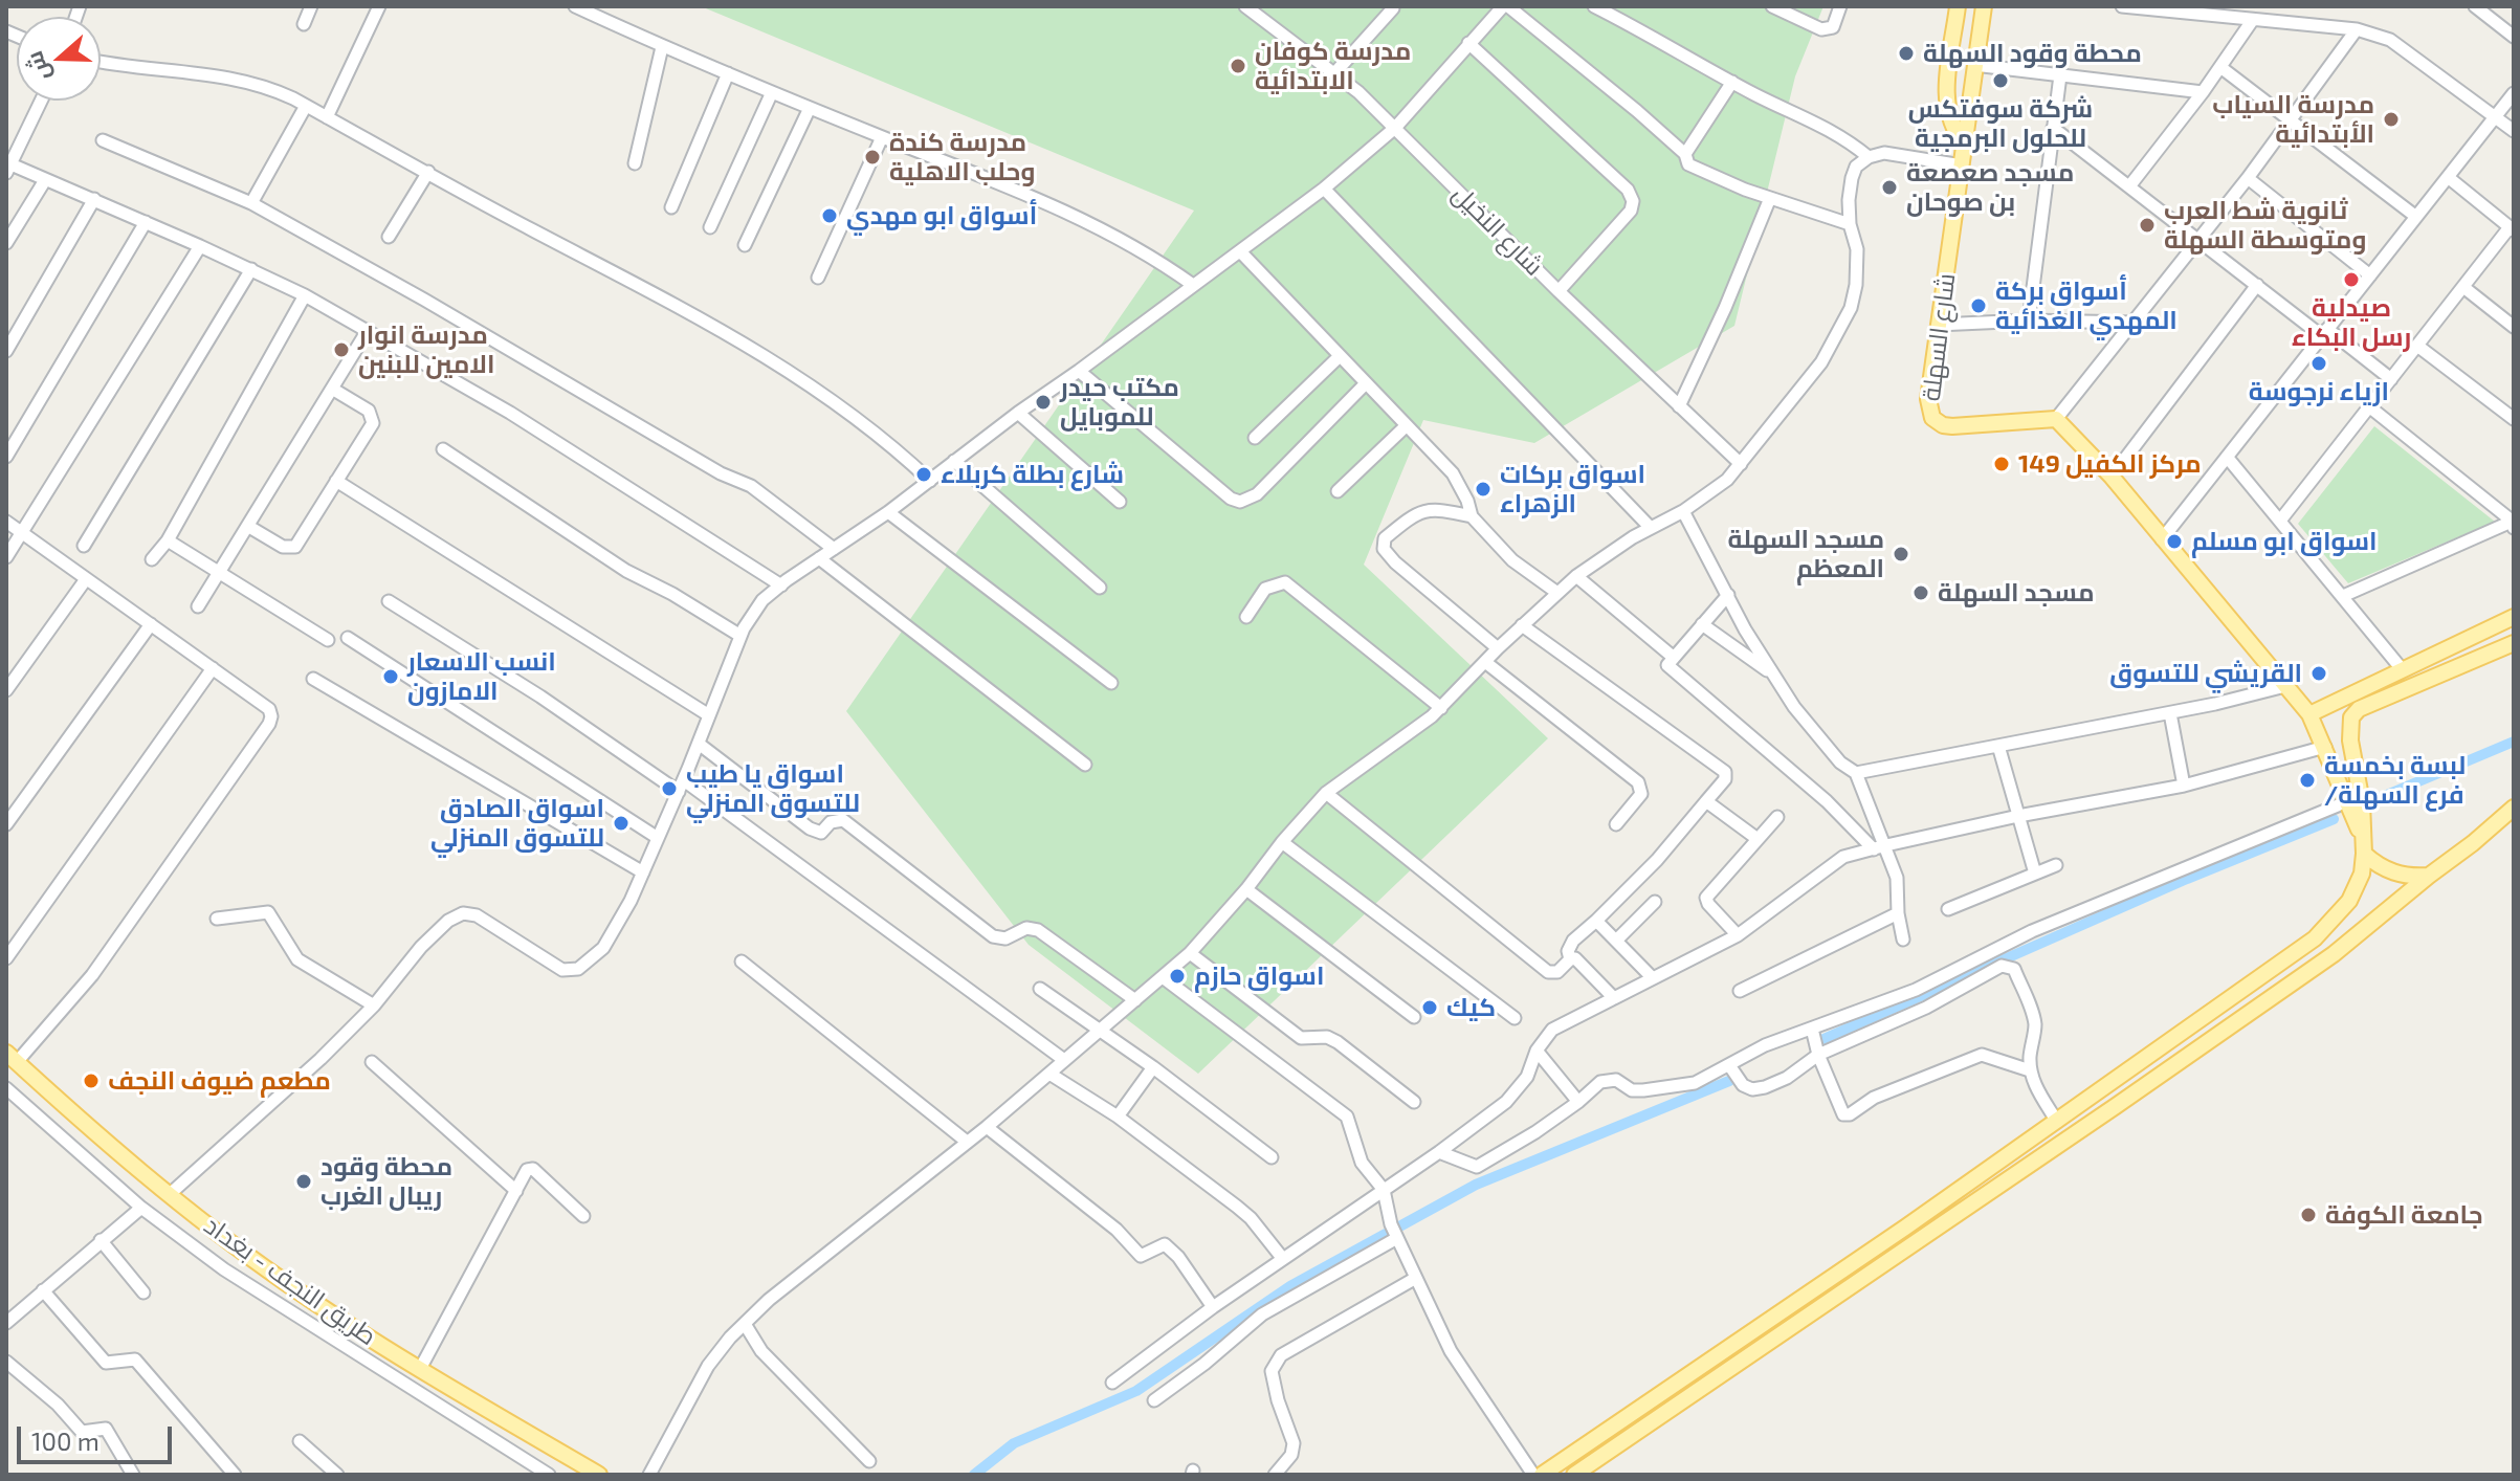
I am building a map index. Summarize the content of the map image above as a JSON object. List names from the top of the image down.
{
  "streets": {
    "main road": ["شارع السهلة", "طريق النجف - بغداد"],
    "street": ["شارع النخيل"]
  },
  "places": [
    "محطة وقود السهلة",
    "مدرسة كوفان الابتدائية",
    "شركة سوفتكس للحلول البرمجية",
    "مدرسة السياب الأبتدائية",
    "مدرسة كندة وحلب الاهلية",
    "مسجد صعصعة بن صوحان",
    "أسواق ابو مهدي",
    "ثانوية شط العرب ومتوسطة السهلة",
    "صيدلية رسل البكاء",
    "أسواق بركة المهدي الغذائية",
    "مدرسة انوار الامين للبنين",
    "ازياء نرجوسة",
    "مكتب حيدر للموبايل",
    "مركز الكفيل 149",
    "شارع بطلة كربلاء",
    "اسواق بركات الزهراء",
    "اسواق ابو مسلم",
    "مسجد السهلة المعظم",
    "مسجد السهلة",
    "القريشي للتسوق",
    "انسب الاسعار الامازون",
    "لبسة بخمسة /فرع السهلة",
    "اسواق يا طيب للتسوق المنزلي",
    "اسواق الصادق للتسوق المنزلي",
    "اسواق حازم",
    "كيك",
    "مطعم ضيوف النجف",
    "محطة وقود ريبال الغرب",
    "جامعة الكوفة"
  ],
  "scale_bar": "100 m",
  "north": "left"
}
